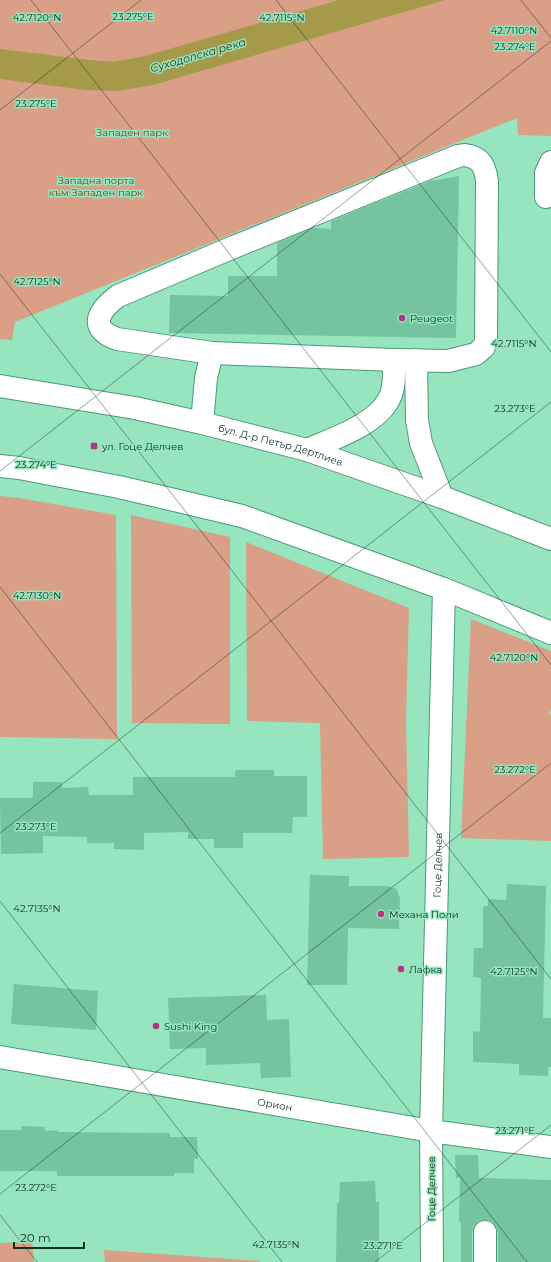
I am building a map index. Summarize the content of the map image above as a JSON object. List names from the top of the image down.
{
  "streets": {
    "street": ["бул. Д-р Петър Дертлиев", "Гоце Делчев", "Орион"]
  },
  "crossings": [
    ["Гоце Делчев", "Орион"]
  ],
  "water": ["Суходолска река"],
  "parks": ["Западен парк", "Западна порта към Западен парк"],
  "places": {
    "other": [
      "Peugeot",
      "Механа Поли",
      "Лафка",
      "Sushi King"
    ],
    "transit": ["ул. Гоце Делчев"]
  },
  "scale_bar": "20 m",
  "coordinates": [
    "23.275°E",
    "42.7120°N",
    "42.7115°N",
    "42.7110°N",
    "23.274°E",
    "42.7125°N",
    "23.273°E",
    "42.7130°N",
    "23.272°E",
    "42.7135°N",
    "23.271°E"
  ]
}
